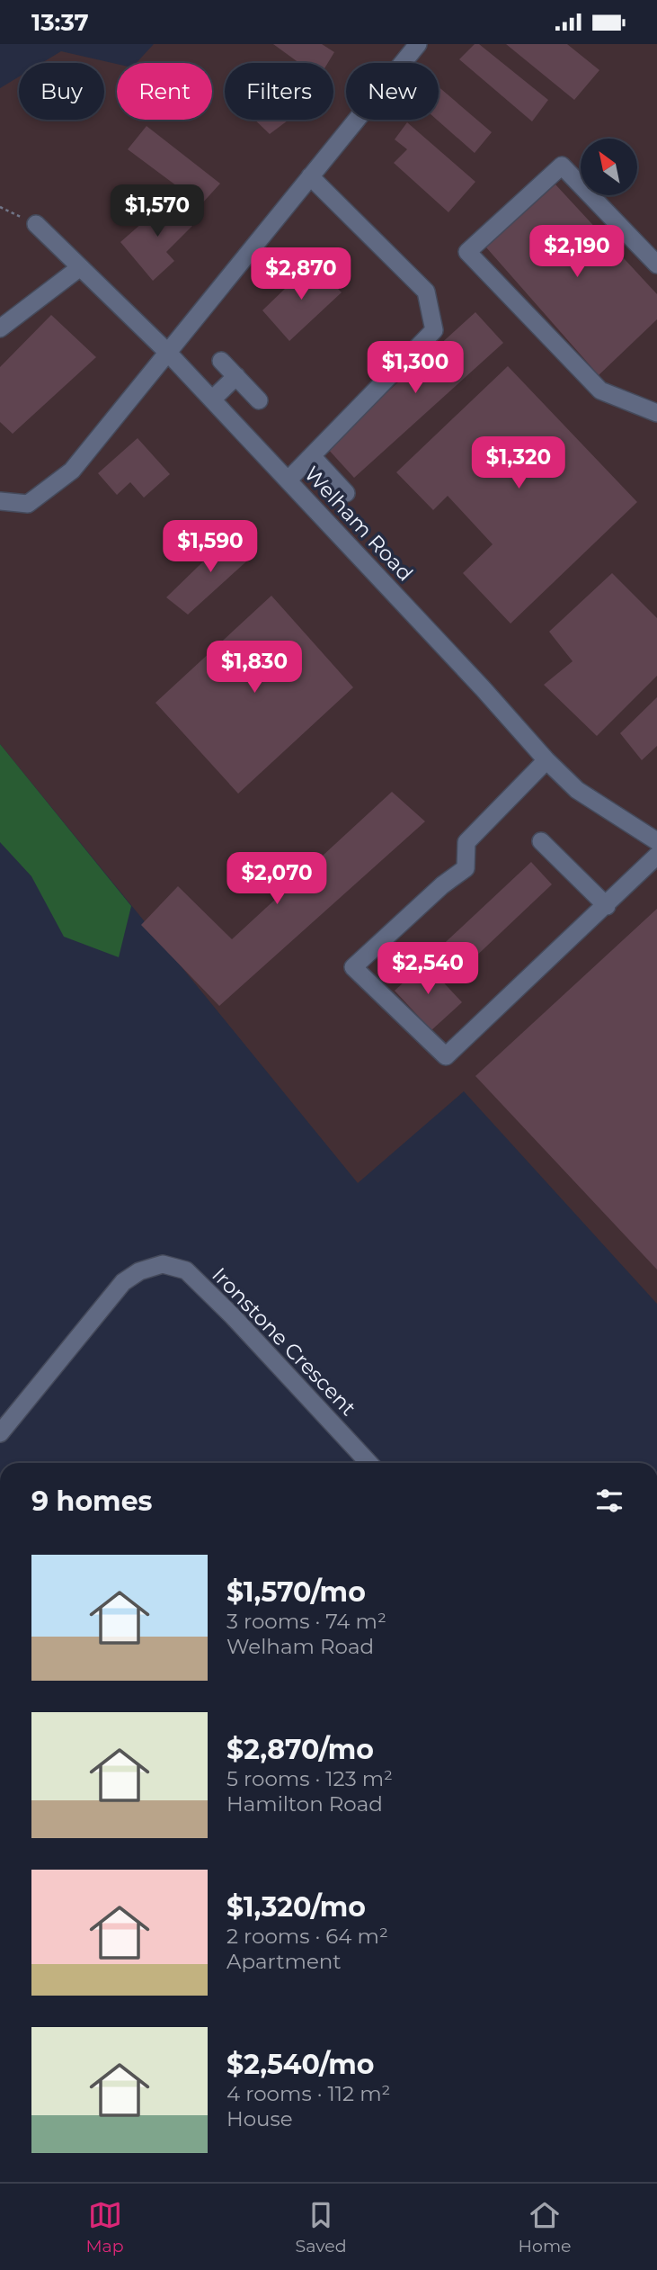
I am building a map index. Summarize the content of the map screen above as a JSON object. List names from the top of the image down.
{
  "streets": {
    "street": ["Welham Road", "Ironstone Crescent"]
  },
  "north": "top left",
  "page": {
    "status": "13:37",
    "chip": [
      "Buy",
      "Rent",
      "Filters",
      "New"
    ],
    "price": [
      "$1,570",
      "$2,190",
      "$2,870",
      "$1,300",
      "$1,320",
      "$1,590",
      "$1,830",
      "$2,070",
      "$2,540"
    ],
    "heading": "9 homes",
    "list": [
      {
        "name": "$1,570/mo",
        "note": "3 rooms · 74 m² · Welham Road"
      },
      {
        "name": "$2,870/mo",
        "note": "5 rooms · 123 m² · Hamilton Road"
      },
      {
        "name": "$1,320/mo",
        "note": "2 rooms · 64 m² · Apartment"
      },
      {
        "name": "$2,540/mo",
        "note": "4 rooms · 112 m² · House"
      }
    ],
    "tabs": ["Map", "Saved", "Home"]
  }
}
